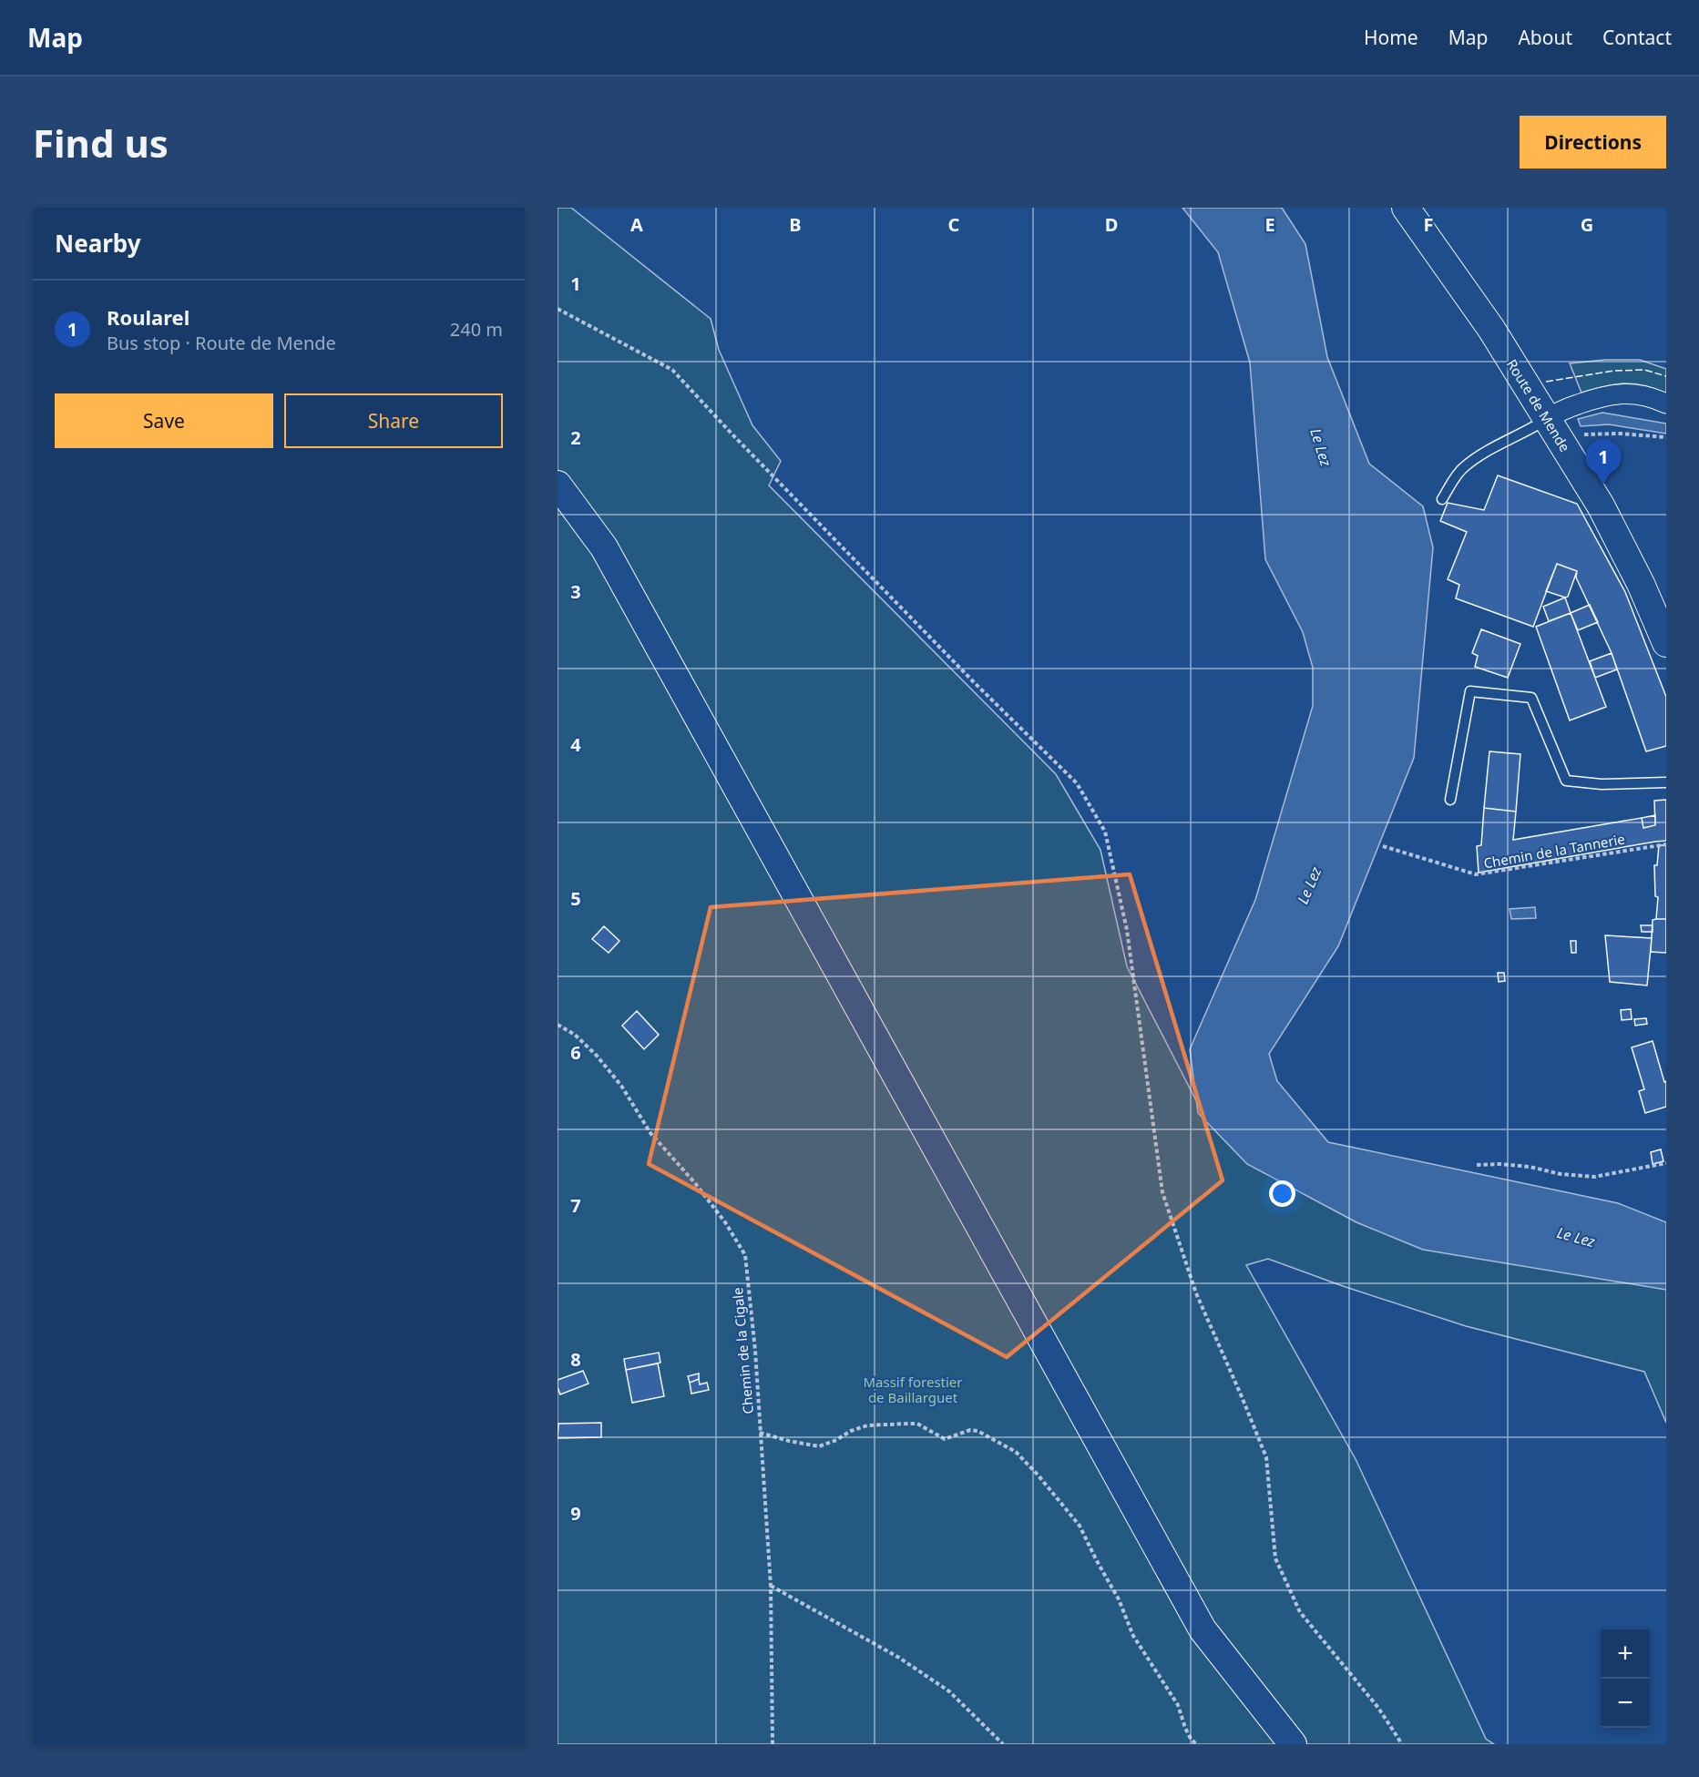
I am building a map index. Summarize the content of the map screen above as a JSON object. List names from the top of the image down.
{
  "streets": {
    "main road": ["Route de Mende"],
    "path": ["Chemin de la Tannerie", "Chemin de la Cigale"]
  },
  "water": ["Le Lez"],
  "parks": ["Massif forestier de Baillarguet"],
  "page": {
    "header": "Map",
    "nav": [
      "Home",
      "Map",
      "About",
      "Contact"
    ],
    "buttons": [
      "Directions",
      ["Save", "Share"]
    ],
    "title": "Find us",
    "heading": "Nearby",
    "list": [
      {
        "mark": "1",
        "name": "Roularel",
        "note": "Bus stop · Route de Mende",
        "value": "240 m"
      }
    ],
    "pins": "1",
    "map_buttons": ["+", "−"]
  },
  "grid": {
    "columns": [
      "A",
      "B",
      "C",
      "D",
      "E",
      "F",
      "G"
    ],
    "rows": [
      "1",
      "2",
      "3",
      "4",
      "5",
      "6",
      "7",
      "8",
      "9"
    ]
  }
}
